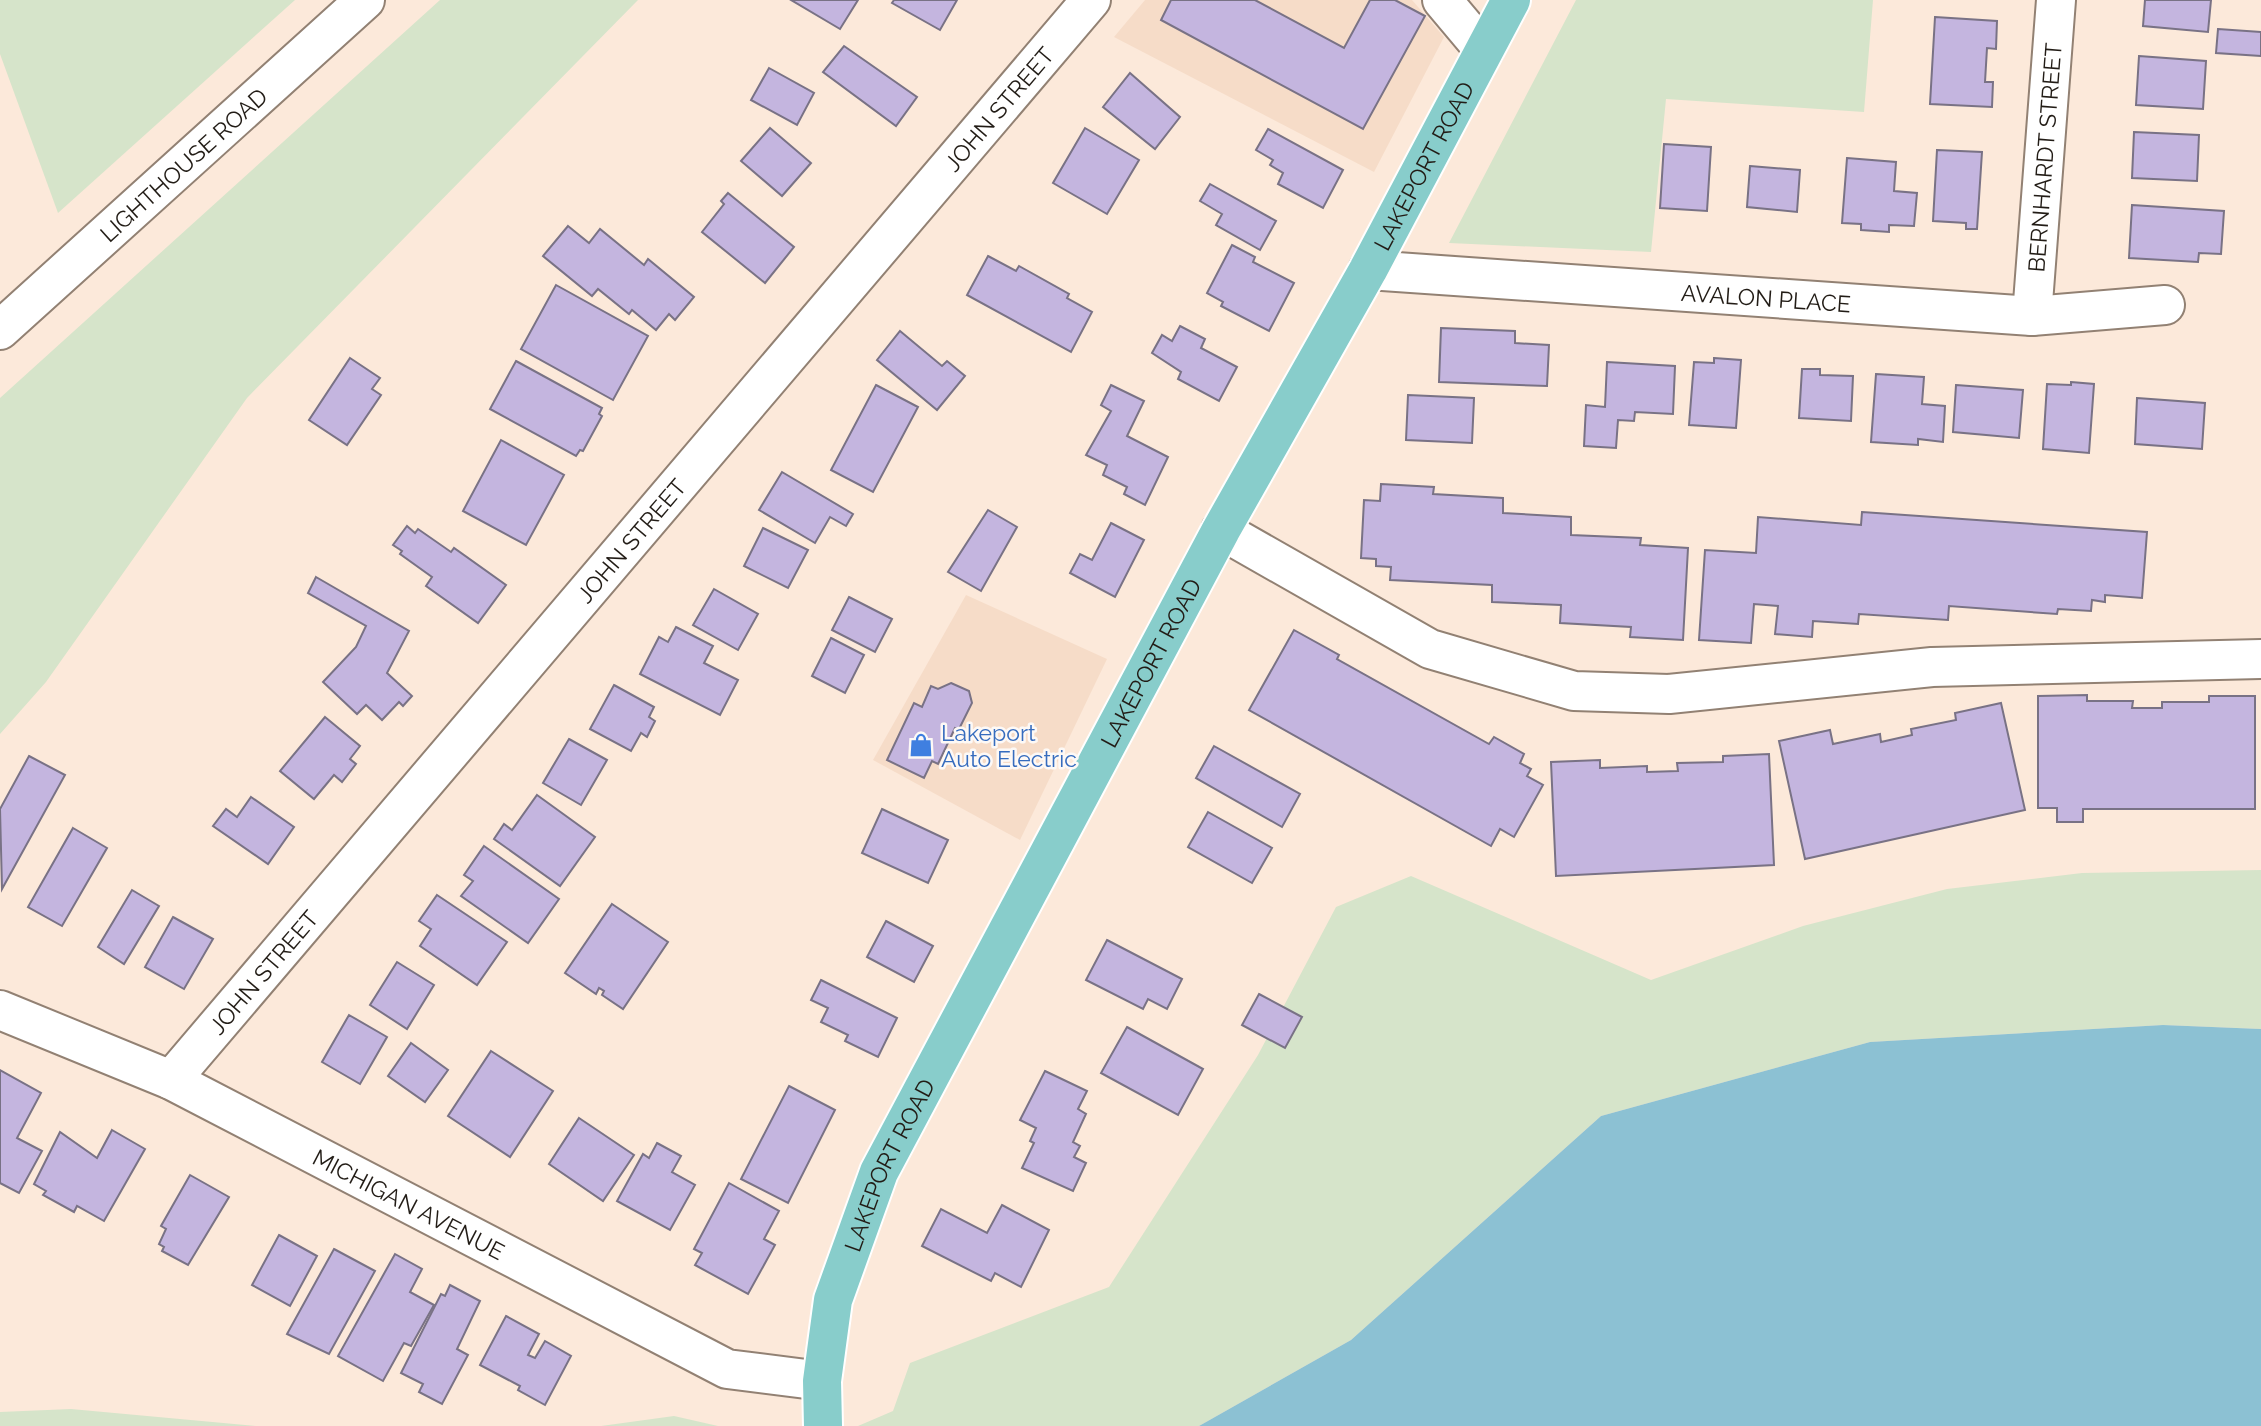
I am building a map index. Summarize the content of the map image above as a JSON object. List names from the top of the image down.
{
  "streets": {
    "main road": ["LAKEPORT ROAD"],
    "street": [
      "JOHN STREET",
      "BERNHARDT STREET",
      "LIGHTHOUSE ROAD",
      "AVALON PLACE",
      "MICHIGAN AVENUE"
    ]
  },
  "crossings": [
    ["JOHN STREET", "MICHIGAN AVENUE"],
    ["BERNHARDT STREET", "AVALON PLACE"],
    ["LAKEPORT ROAD", "AVALON PLACE"],
    ["LAKEPORT ROAD", "MICHIGAN AVENUE"]
  ],
  "places": {
    "shop": ["Lakeport Auto Electric"]
  }
}
